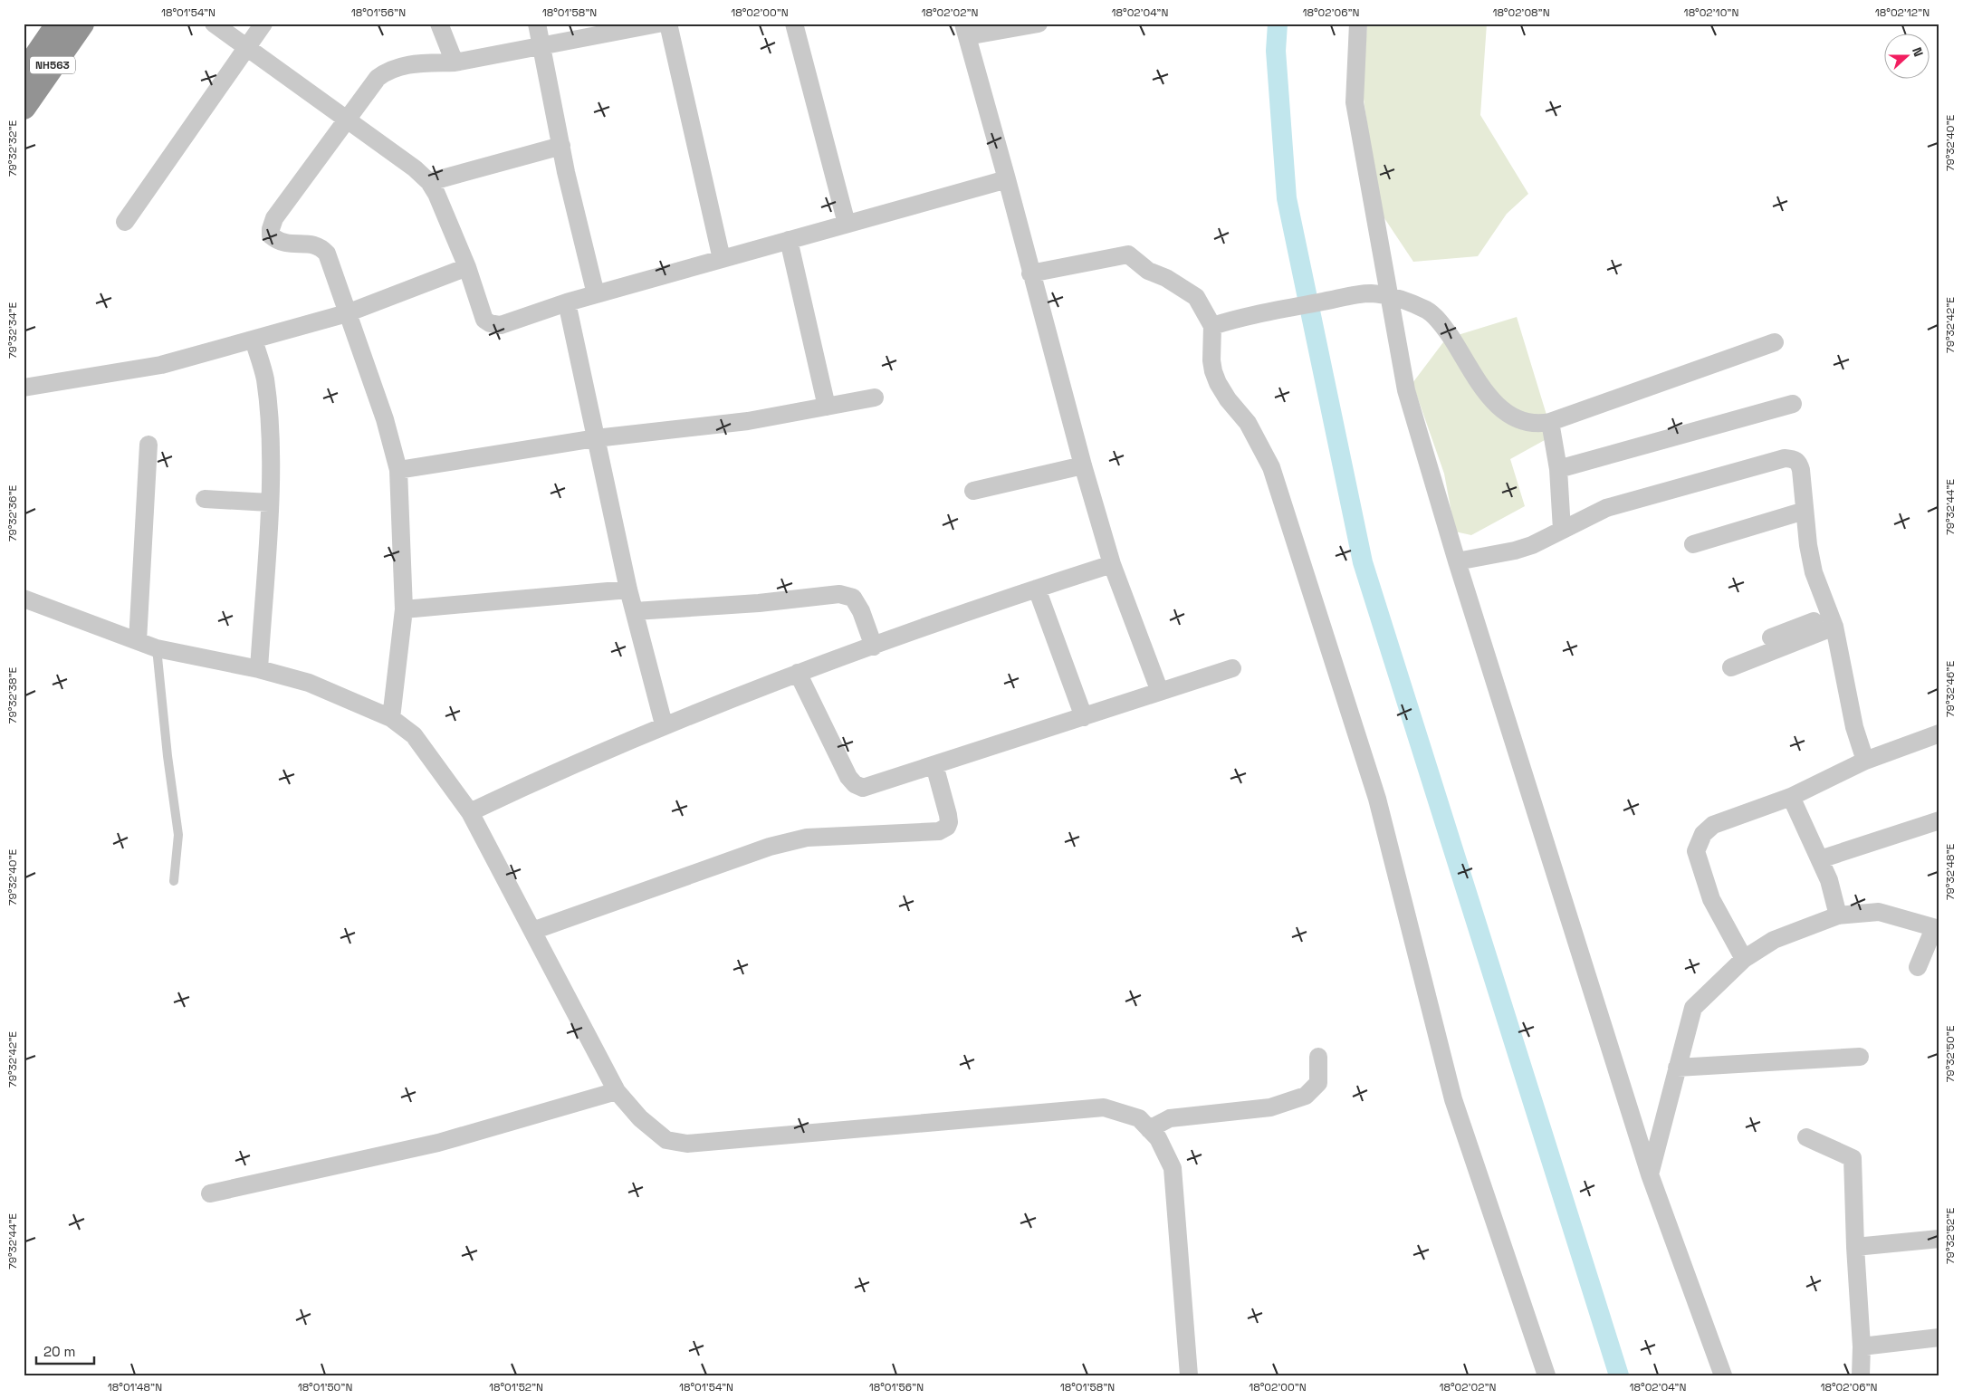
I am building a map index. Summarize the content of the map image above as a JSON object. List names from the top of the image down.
{
  "streets": {
    "highway": ["NH563"]
  },
  "scale_bar": "20 m",
  "north": "right",
  "coordinates": [
    "18°01'54\"N",
    "18°01'56\"N",
    "18°01'58\"N",
    "18°02'00\"N",
    "18°02'02\"N",
    "18°02'04\"N",
    "18°02'06\"N",
    "18°02'08\"N",
    "18°02'10\"N",
    "18°02'12\"N",
    "79°32'40\"E",
    "79°32'32\"E",
    "79°32'42\"E",
    "79°32'34\"E",
    "79°32'44\"E",
    "79°32'36\"E",
    "79°32'46\"E",
    "79°32'38\"E",
    "79°32'48\"E",
    "79°32'50\"E",
    "79°32'52\"E",
    "18°01'48\"N",
    "18°01'50\"N",
    "18°01'52\"N"
  ]
}
